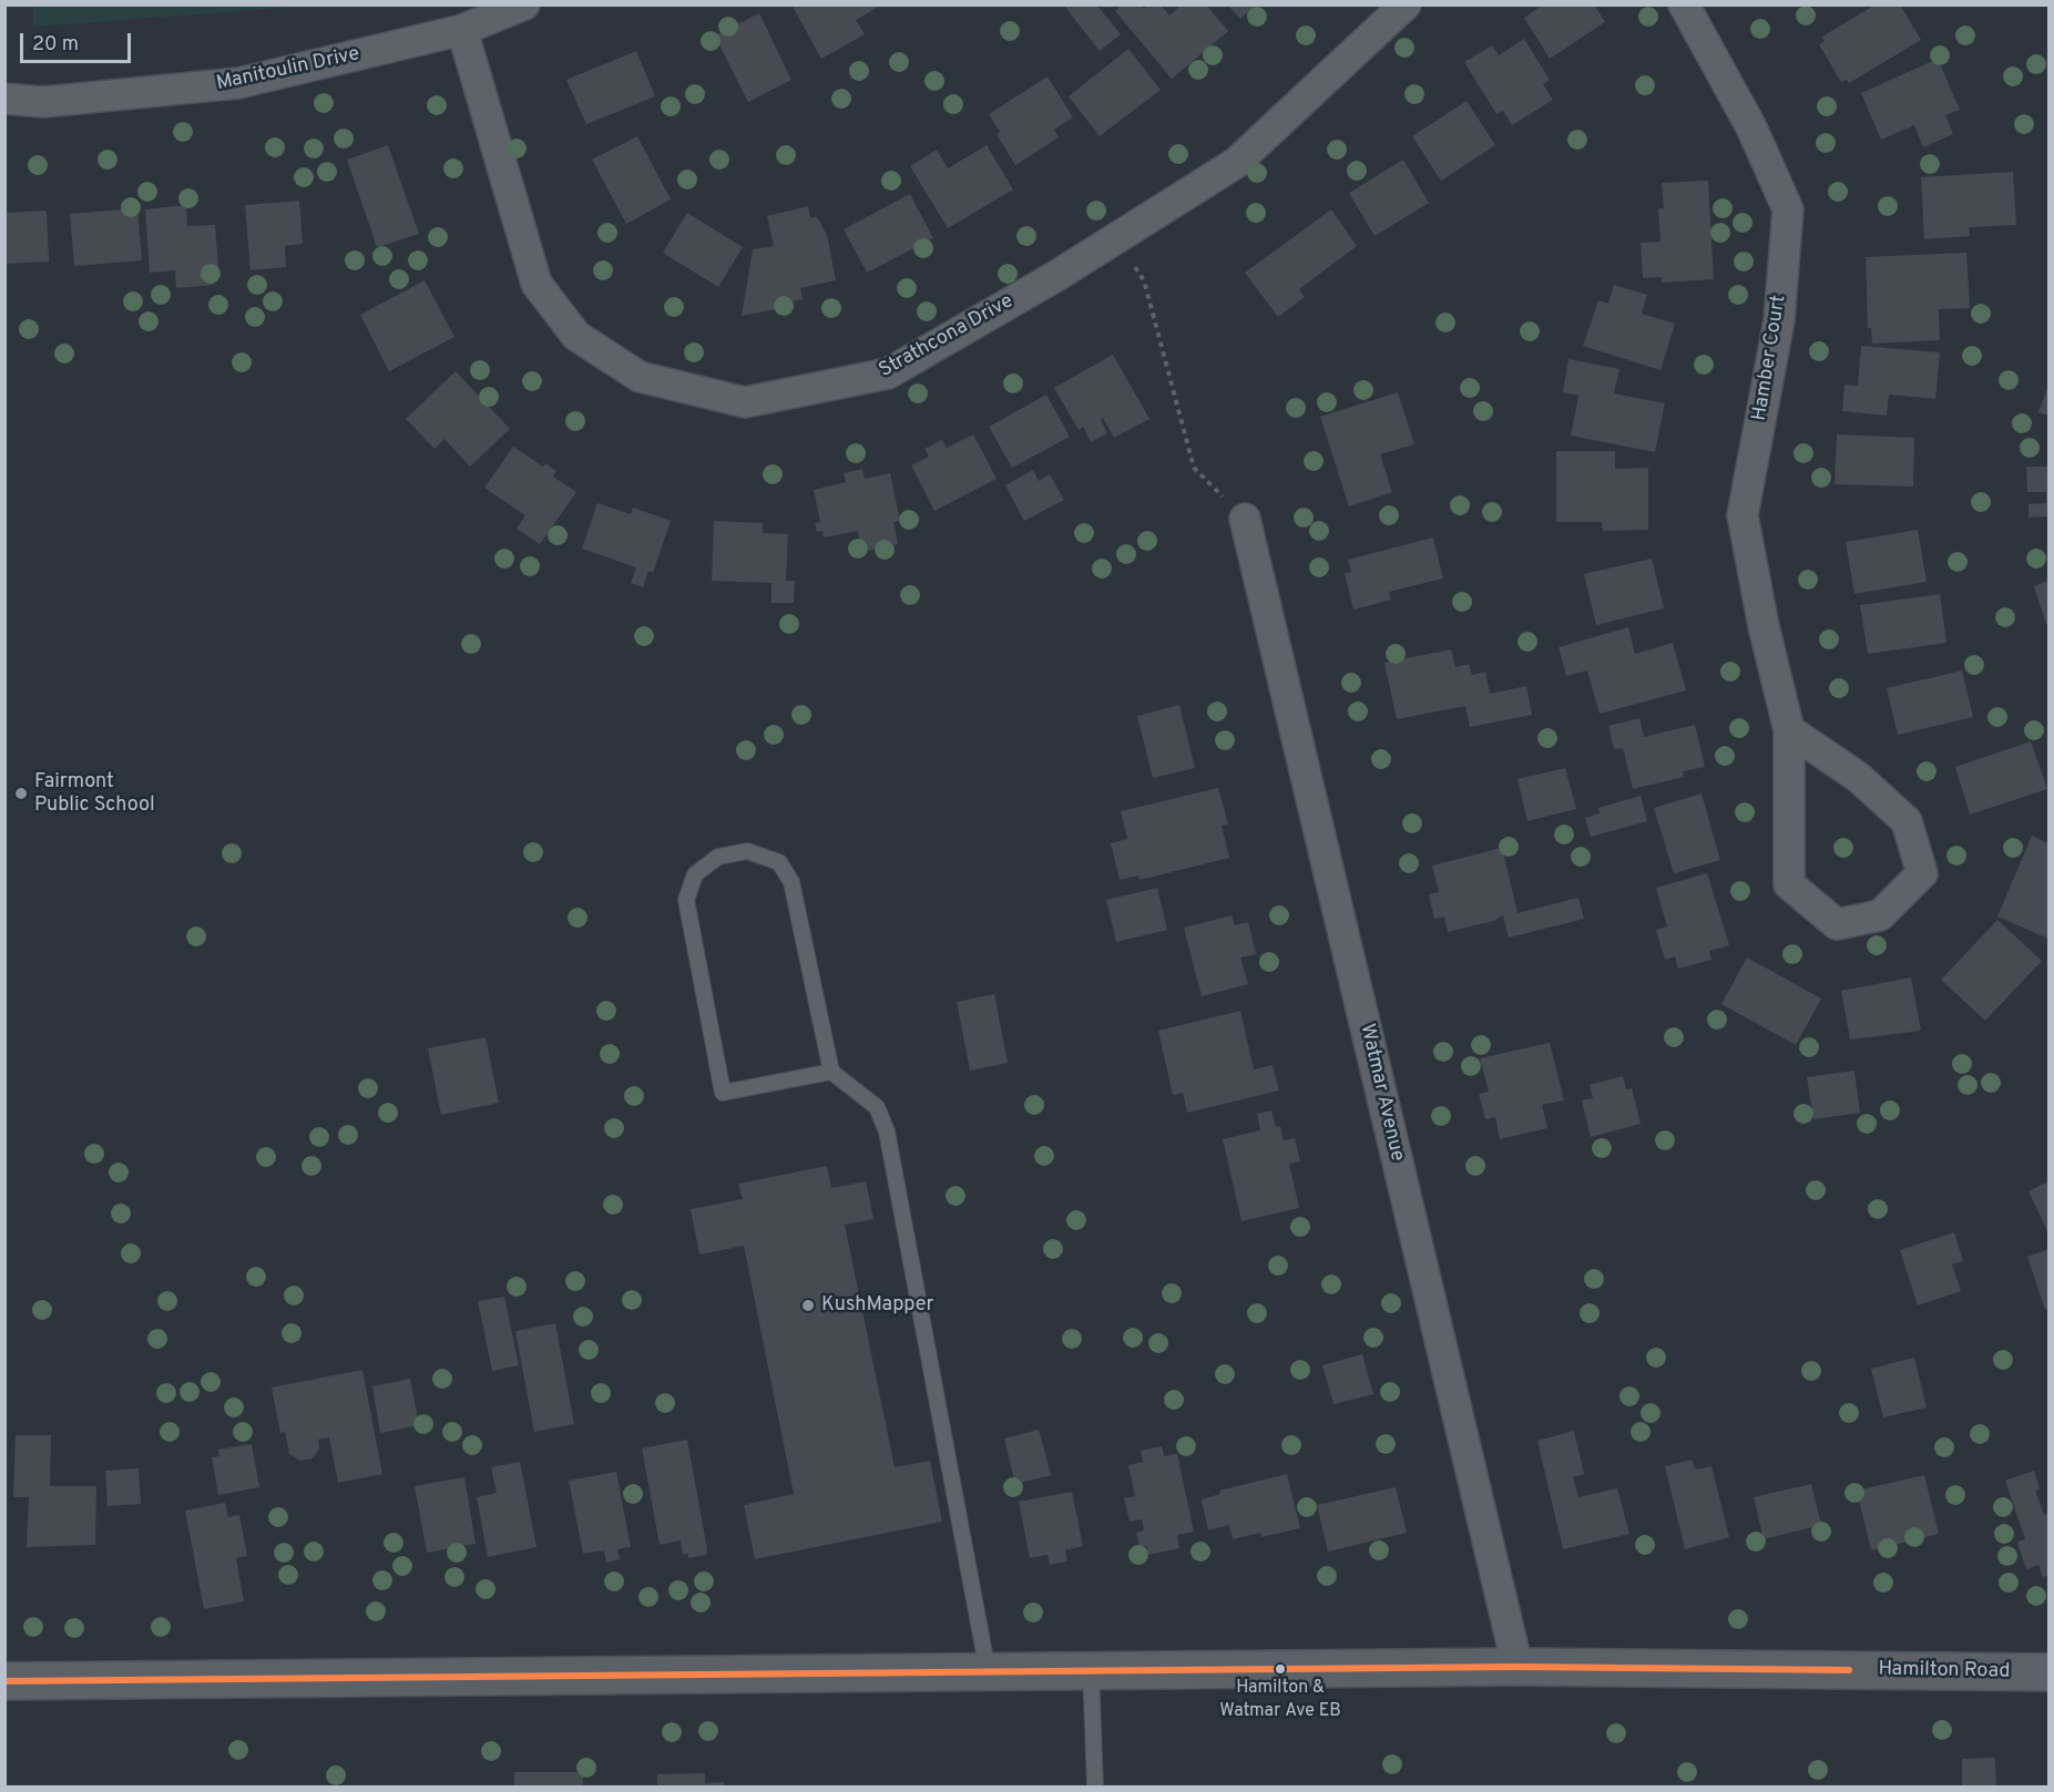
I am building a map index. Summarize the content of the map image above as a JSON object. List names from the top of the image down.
{
  "streets": {
    "main road": ["Hamilton Road"],
    "street": [
      "Manitoulin Drive",
      "Strathcona Drive",
      "Hamber Court",
      "Watmar Avenue"
    ]
  },
  "crossings": [
    ["Manitoulin Drive", "Strathcona Drive"],
    ["Watmar Avenue", "Hamilton Road"]
  ],
  "places": ["Fairmont Public School", "KushMapper", "Hamilton & Watmar Ave EB"],
  "scale_bar": "20 m"
}
